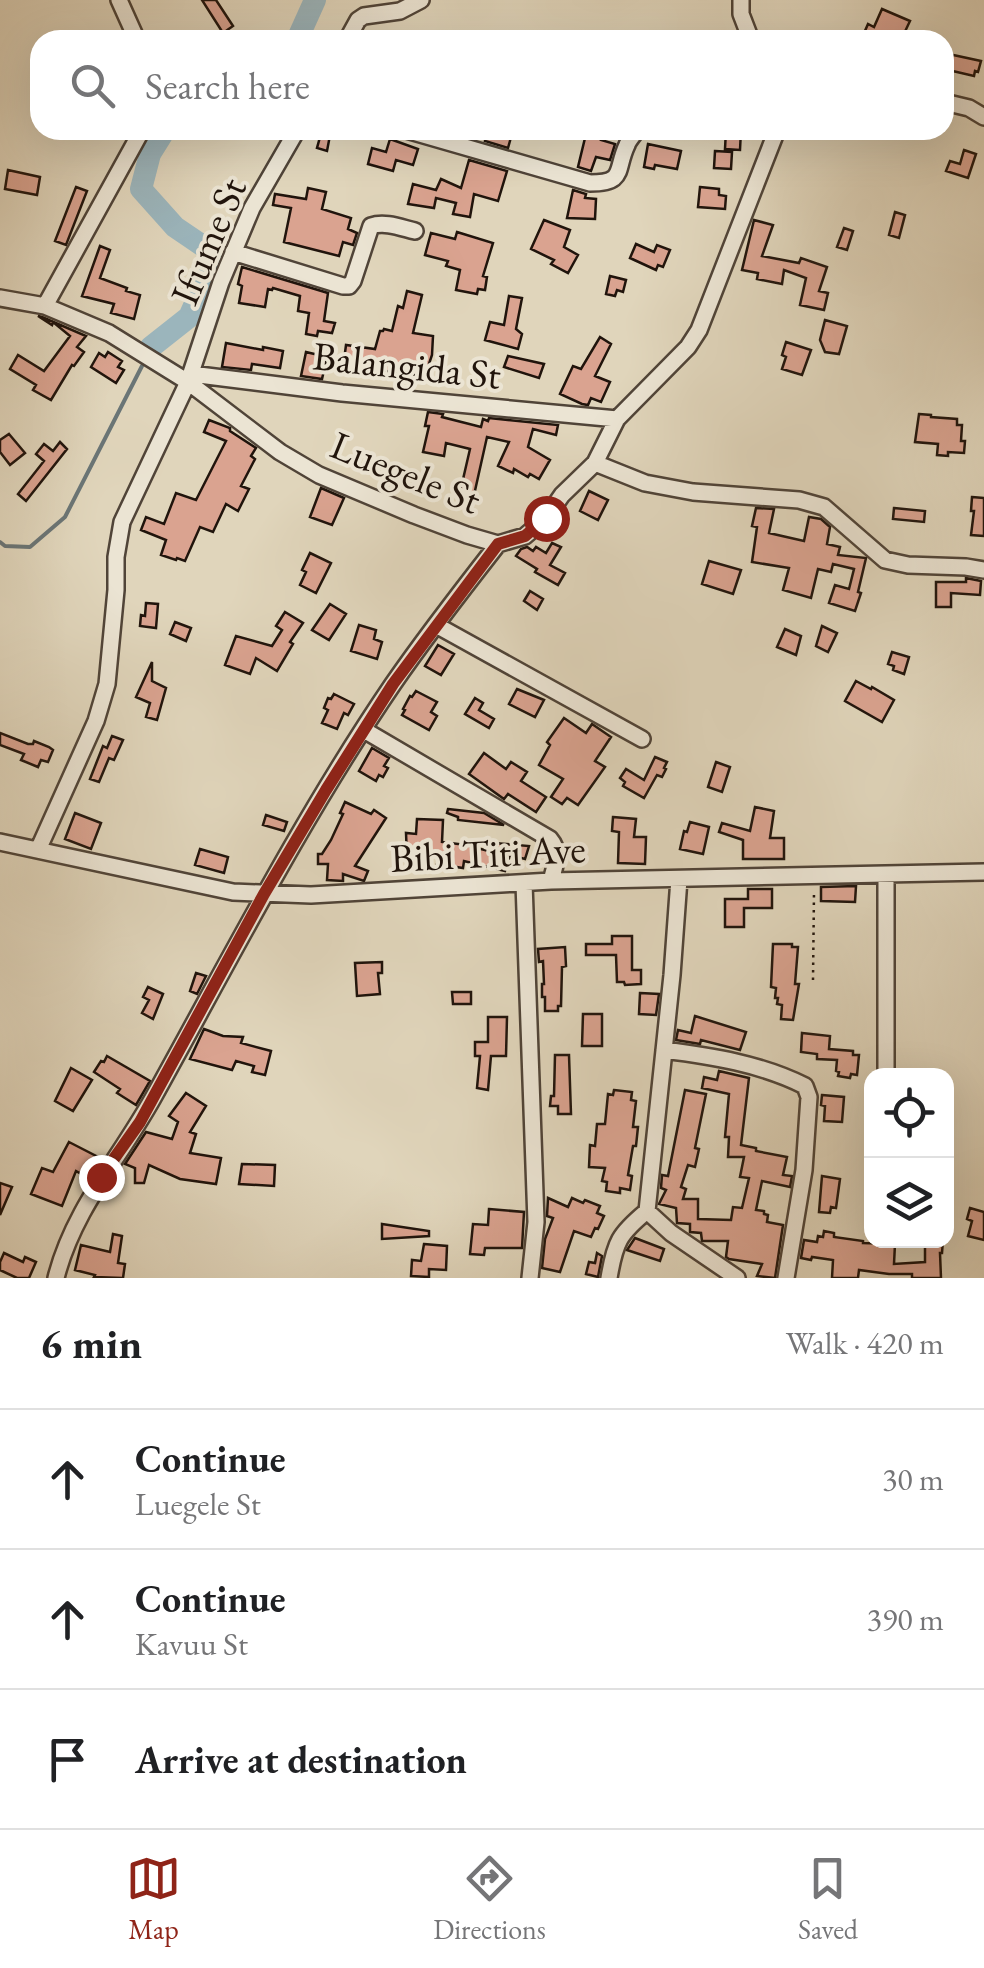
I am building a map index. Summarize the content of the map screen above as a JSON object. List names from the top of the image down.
{
  "streets": {
    "street": [
      "Ifume St",
      "Balangida St",
      "Luegele St",
      "Bibi Titi Ave"
    ]
  },
  "crossings": [
    ["Ifume St", "Balangida St"],
    ["Ifume St", "Luegele St"],
    ["Ifume St", "Bibi Titi Ave"],
    ["Balangida St", "Luegele St"]
  ],
  "page": {
    "search": "Search here",
    "heading": ["6 min", "Walk · 420 m"],
    "list": [
      ["Continue", "Luegele St", "30 m"],
      ["Continue", "Kavuu St", "390 m"],
      "Arrive at destination"
    ],
    "nav": ["Map", "Directions", "Saved"]
  }
}
